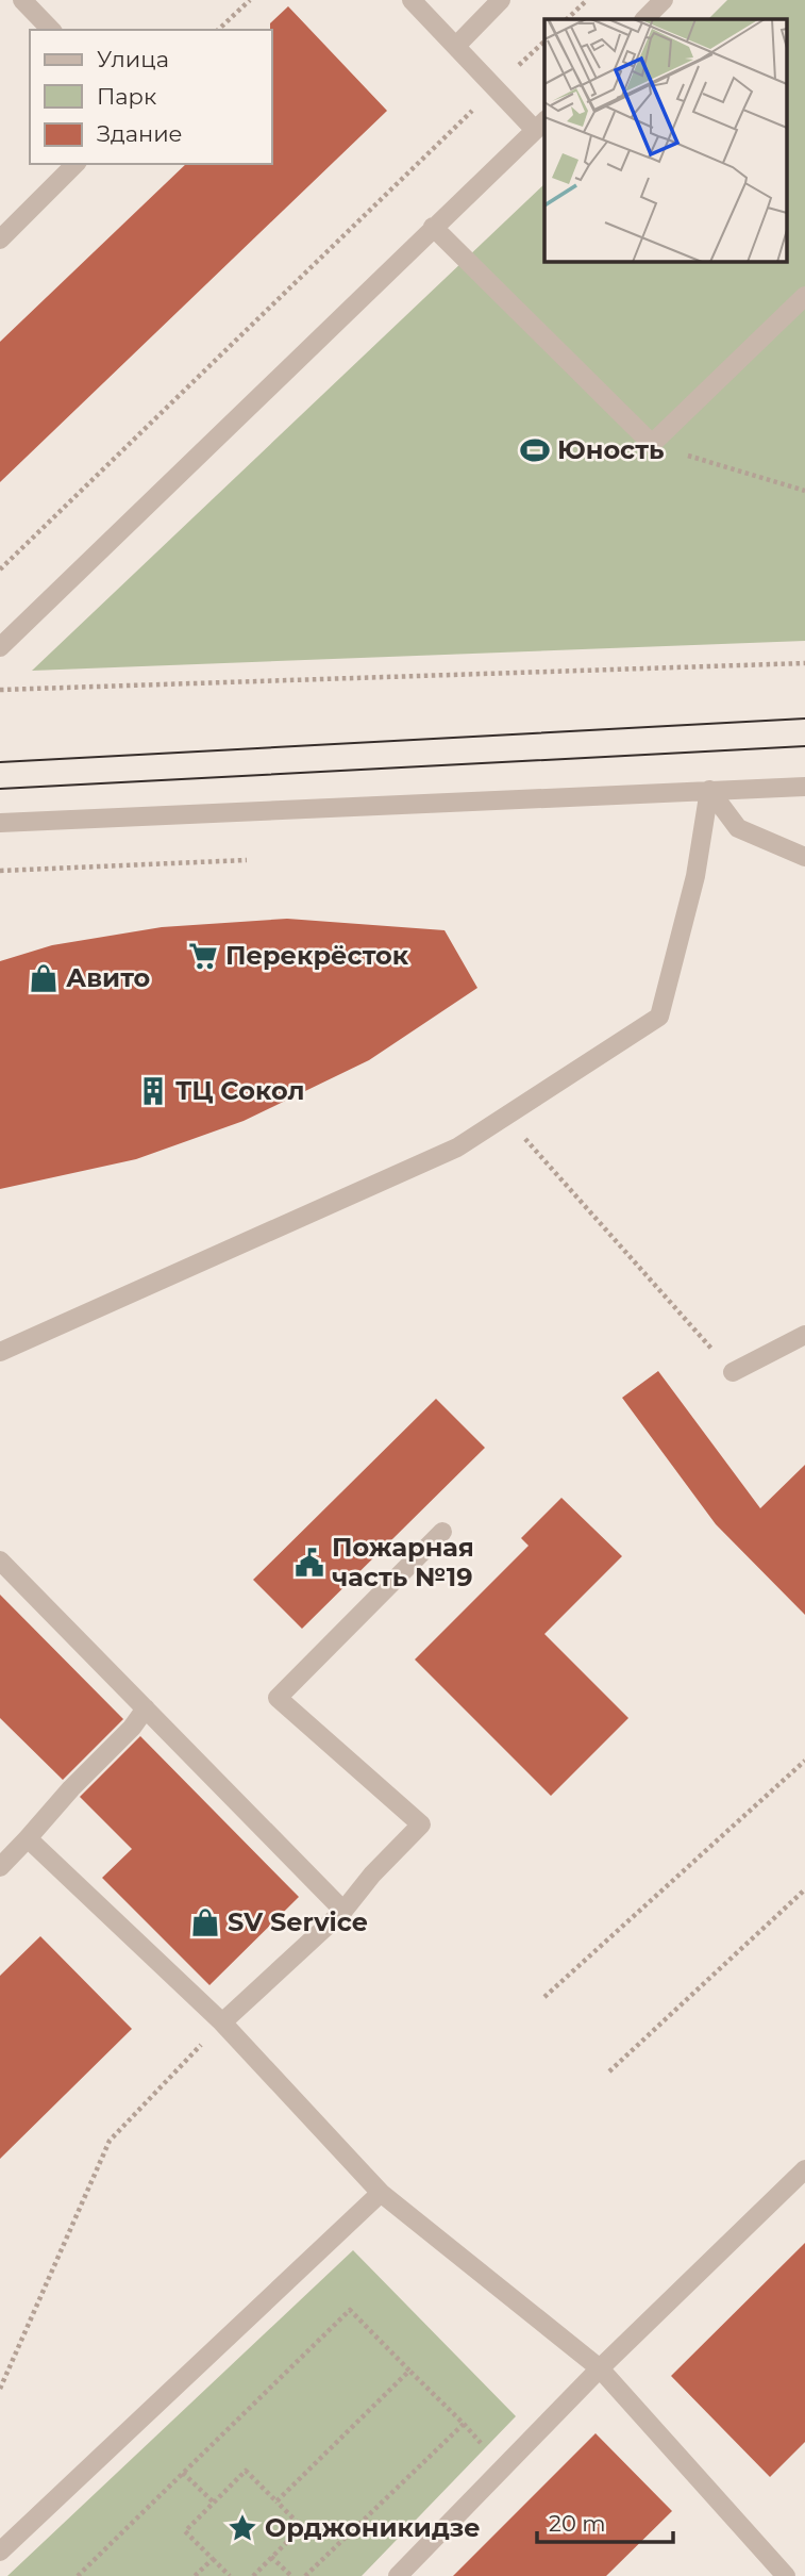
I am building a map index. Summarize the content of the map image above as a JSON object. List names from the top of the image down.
{
  "places": {
    "sports": ["Юность"],
    "supermarket": ["Перекрёсток"],
    "shop": ["Авито", "SV Service"],
    "building": ["ТЦ Сокол"],
    "public building": ["Пожарная часть №19"],
    "place": ["Орджоникидзе"]
  },
  "legend": ["Улица", "Парк", "Здание"],
  "scale_bar": "20 m"
}
